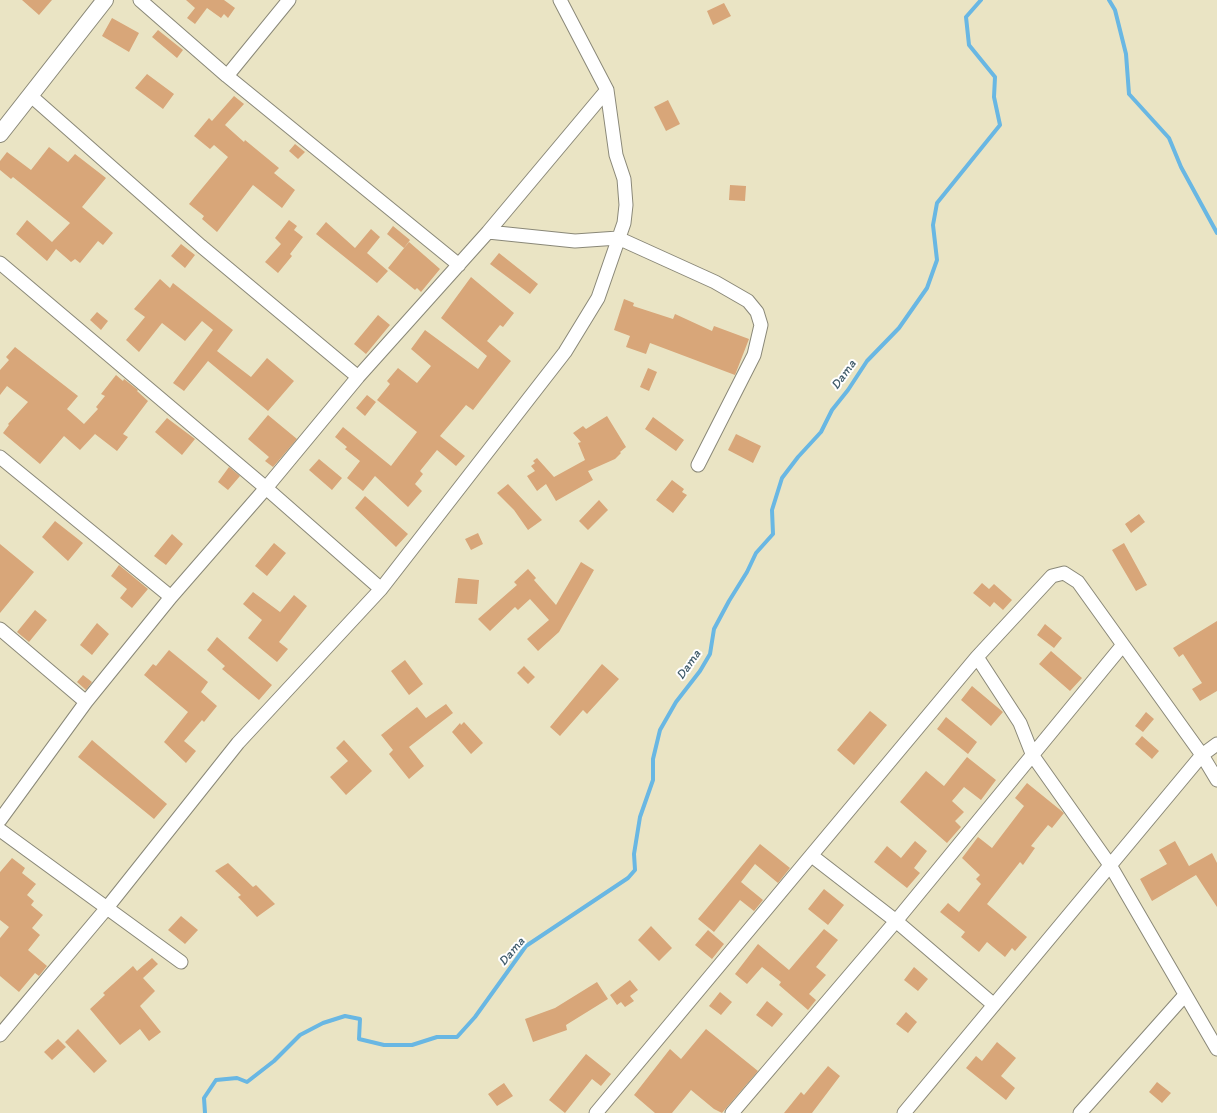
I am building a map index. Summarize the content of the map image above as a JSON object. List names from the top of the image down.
{
  "water": ["Dama"]
}
